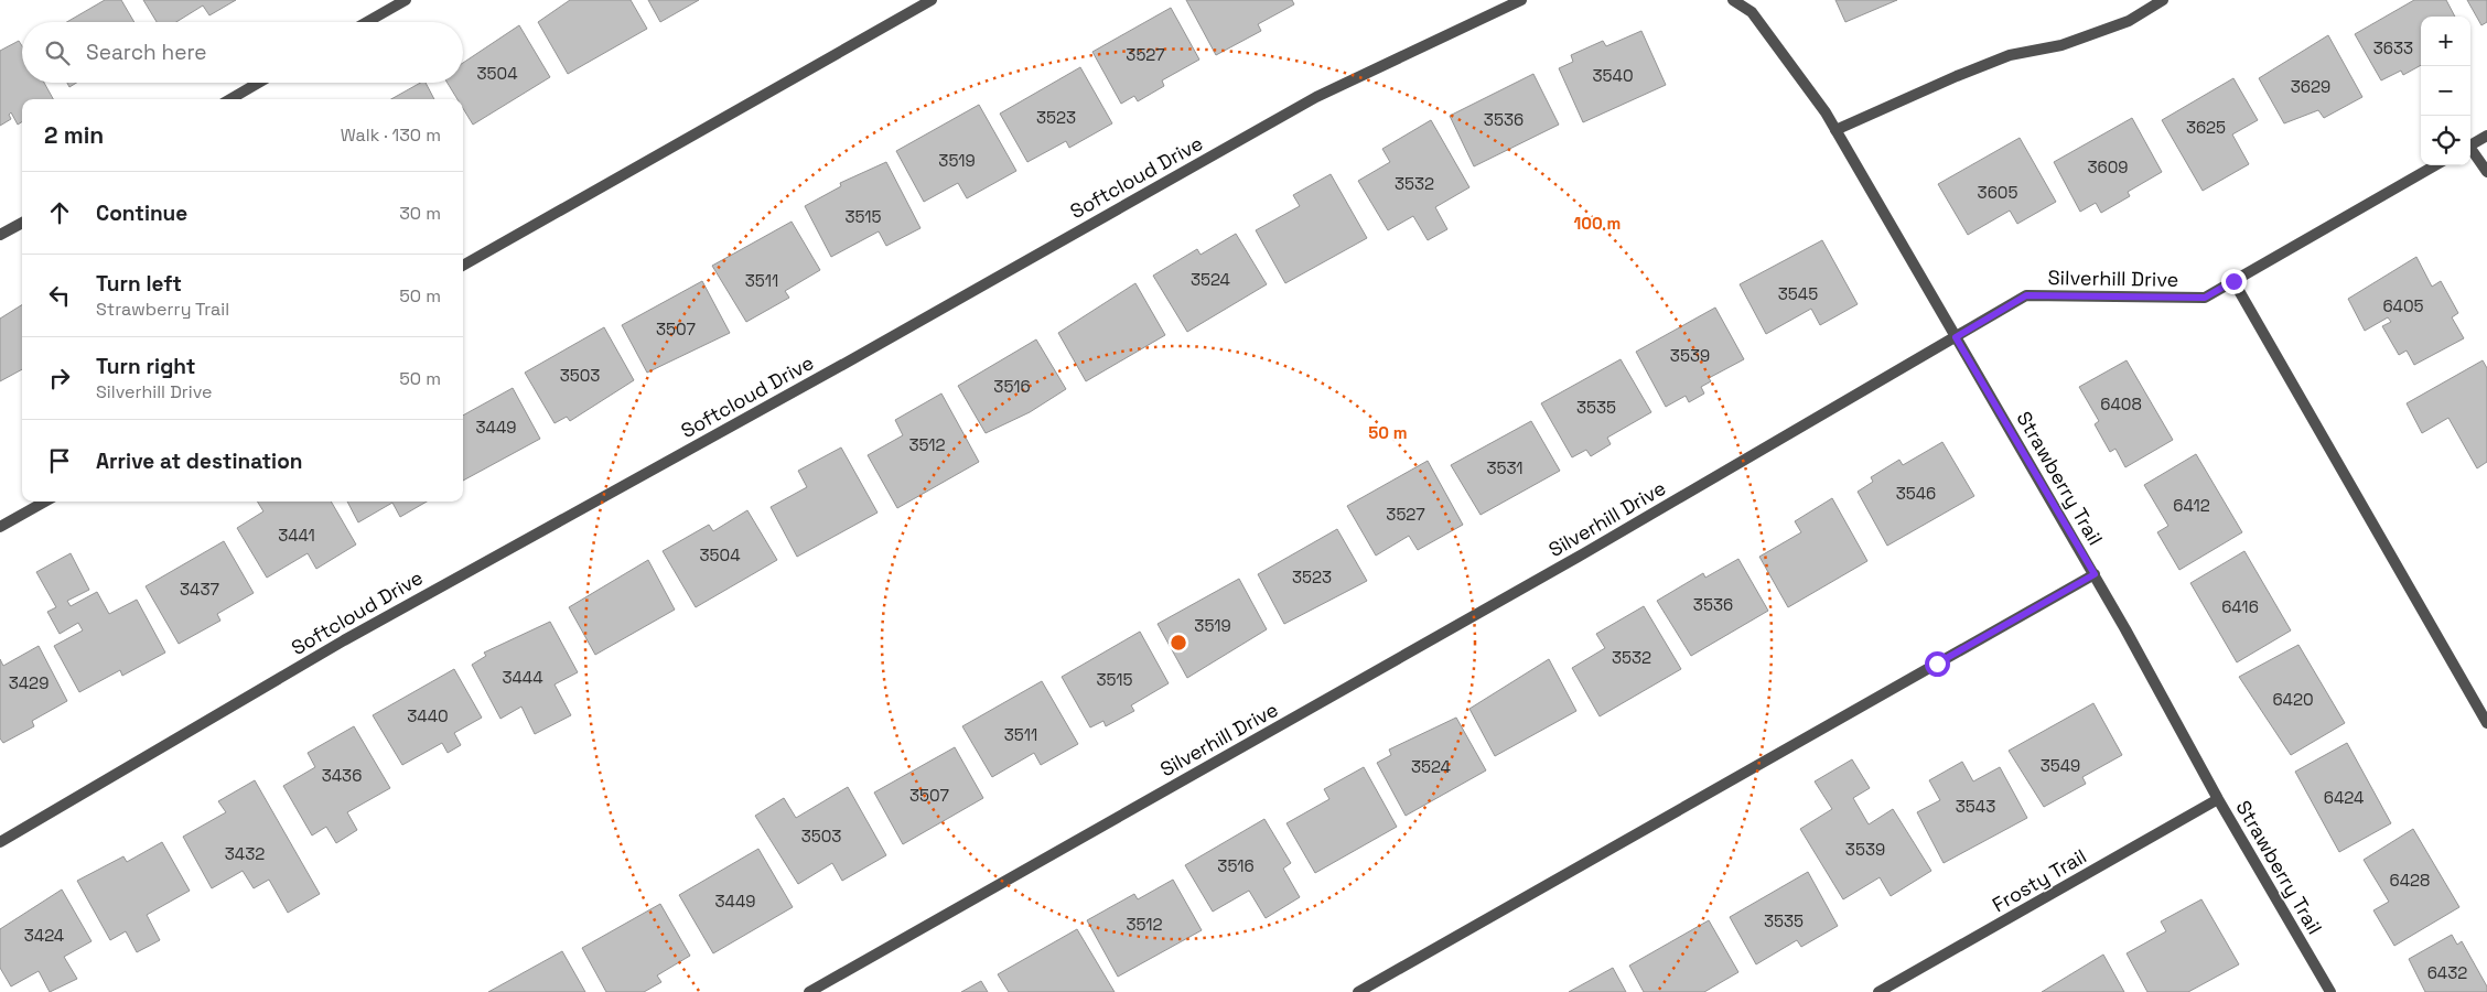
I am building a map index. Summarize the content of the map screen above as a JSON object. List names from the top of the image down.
{
  "streets": {
    "street": [
      "Softcloud Drive",
      "Silverhill Drive",
      "Strawberry Trail",
      "Frosty Trail"
    ]
  },
  "crossings": [
    ["Silverhill Drive", "Strawberry Trail"],
    ["Strawberry Trail", "Frosty Trail"]
  ],
  "house_numbers": [
    "3633",
    "3527",
    "3504",
    "3540",
    "3629",
    "3523",
    "3536",
    "3625",
    "3519",
    "3609",
    "3532",
    "3605",
    "3515",
    "3524",
    "3511",
    "3545",
    "6405",
    "3507",
    "3539",
    "3503",
    "3516",
    "6408",
    "3535",
    "3449",
    "3512",
    "3531",
    "3546",
    "6412",
    "3527",
    "3441",
    "3504",
    "3523",
    "3437",
    "3536",
    "6416",
    "3519",
    "3532",
    "3444",
    "3515",
    "3429",
    "6420",
    "3440",
    "3511",
    "3549",
    "3524",
    "3436",
    "3507",
    "6424",
    "3543",
    "3503",
    "3539",
    "3432",
    "3516",
    "6428",
    "3449",
    "3535",
    "3512",
    "3424",
    "6432"
  ],
  "page": {
    "map_buttons": ["+", "−"],
    "search": "Search here",
    "heading": ["2 min", "Walk · 130 m"],
    "list": [
      ["Continue", "30 m"],
      ["Turn left", "Strawberry Trail", "50 m"],
      ["Turn right", "Silverhill Drive", "50 m"],
      "Arrive at destination"
    ]
  },
  "rings": ["100 m", "50 m"]
}
